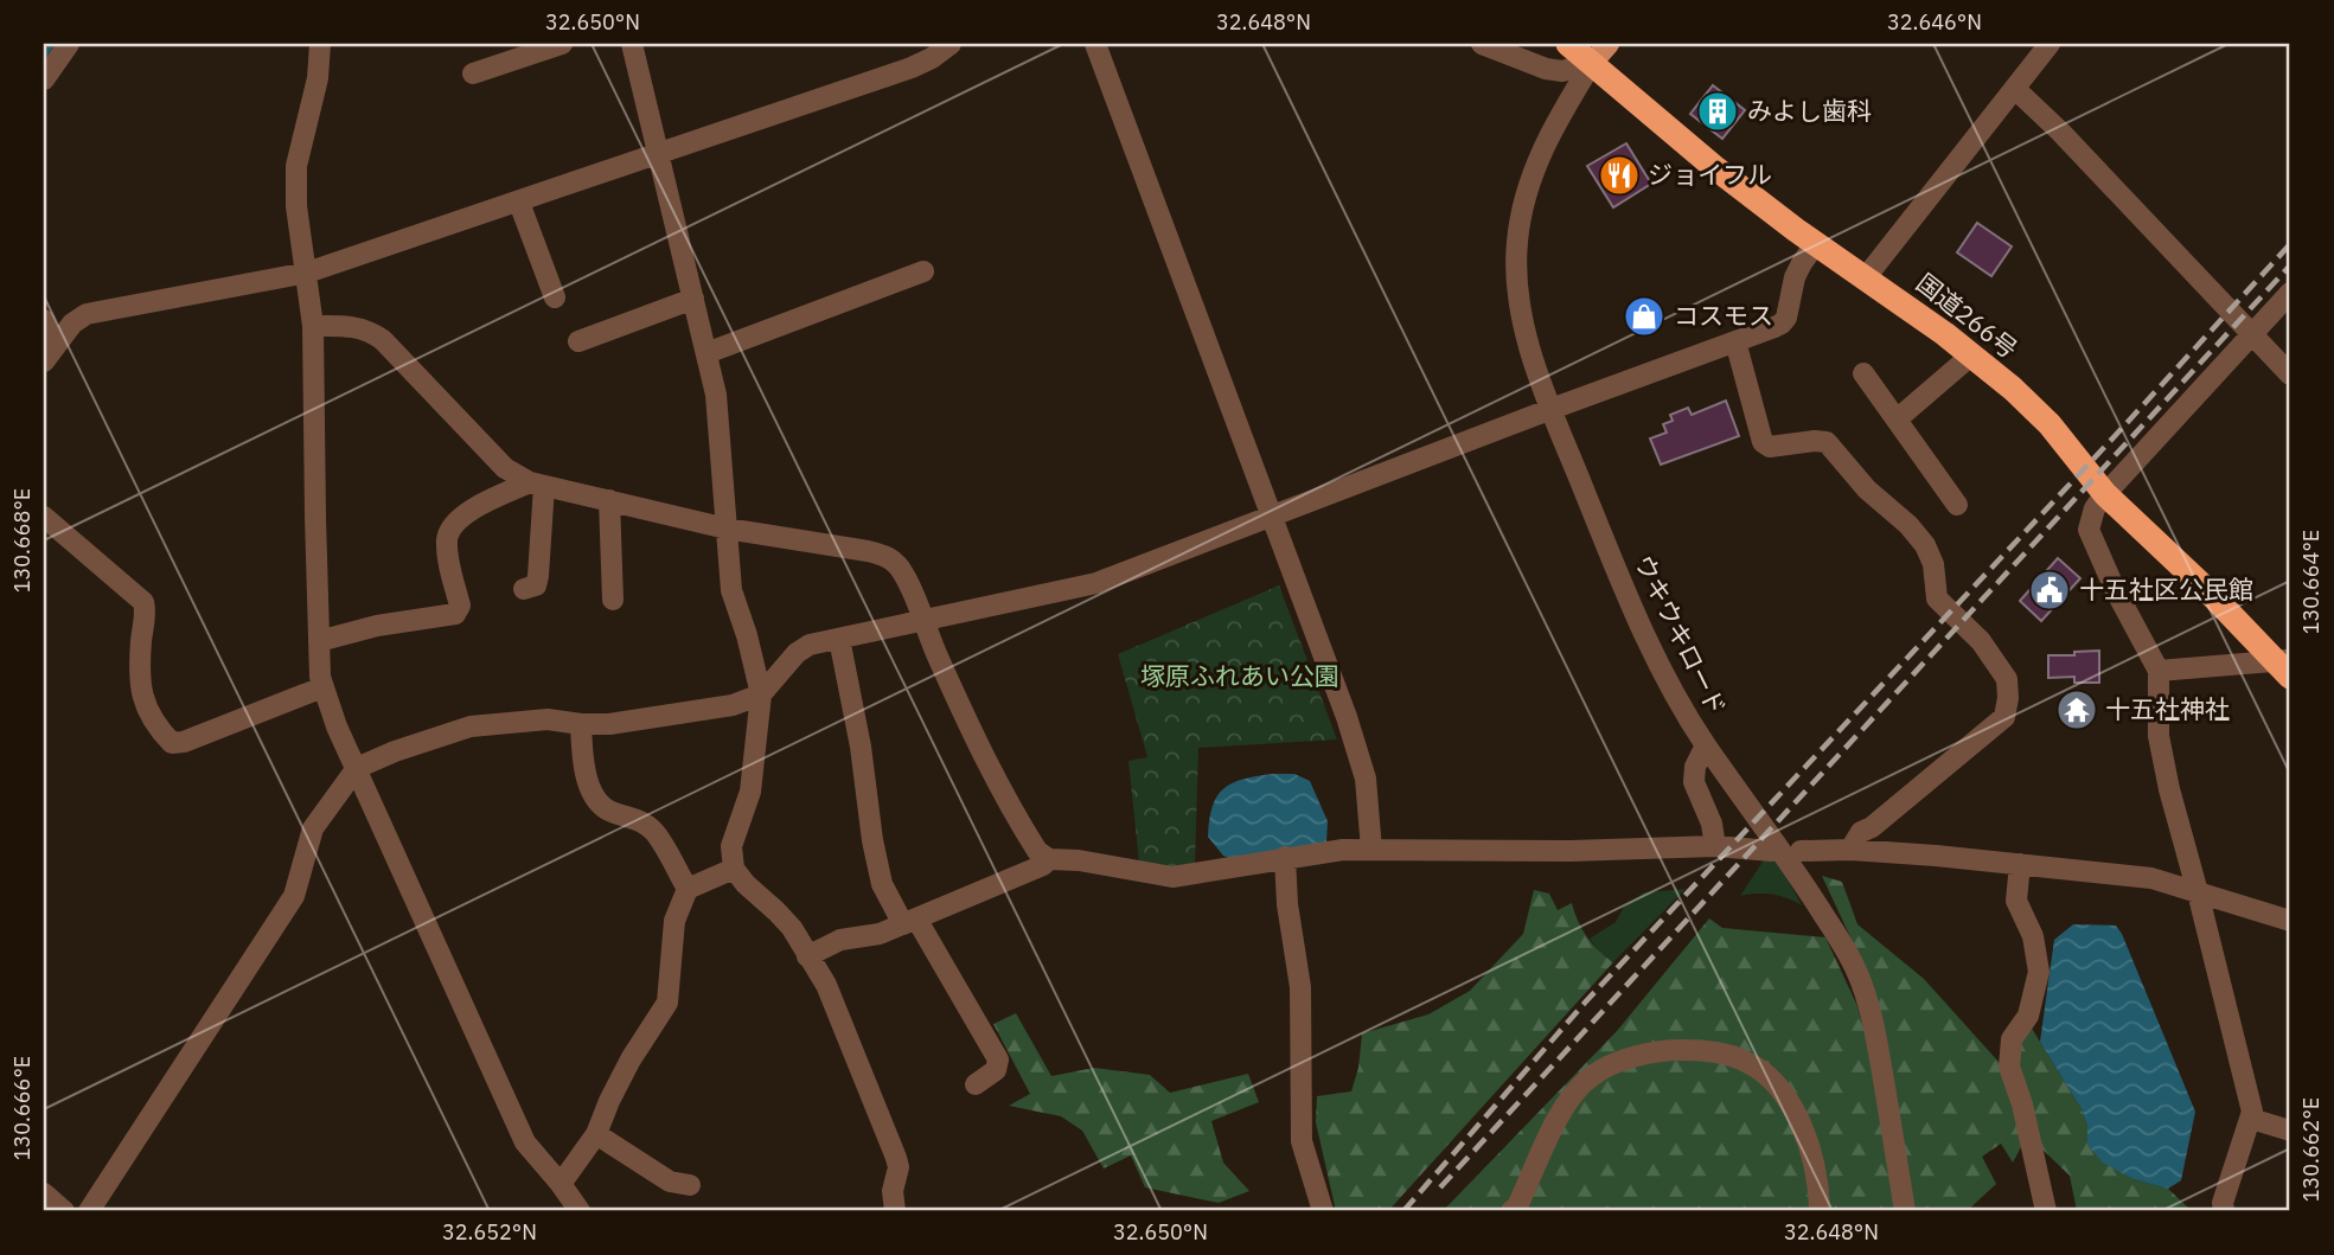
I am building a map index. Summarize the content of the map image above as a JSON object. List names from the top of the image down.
{
  "streets": {
    "highway": ["国道266号"],
    "street": ["ウキウキロード"]
  },
  "crossings": [
    ["国道266号", "ウキウキロード"]
  ],
  "parks": ["塚原ふれあい公園"],
  "places": {
    "building": ["みよし歯科"],
    "restaurant": ["ジョイフル"],
    "shop": ["コスモス"],
    "public building": ["十五社区公民館"],
    "temple": ["十五社神社"]
  },
  "coordinates": [
    "32.650°N",
    "32.648°N",
    "32.646°N",
    "130.668°E",
    "130.664°E",
    "130.666°E",
    "130.662°E",
    "32.652°N"
  ]
}
